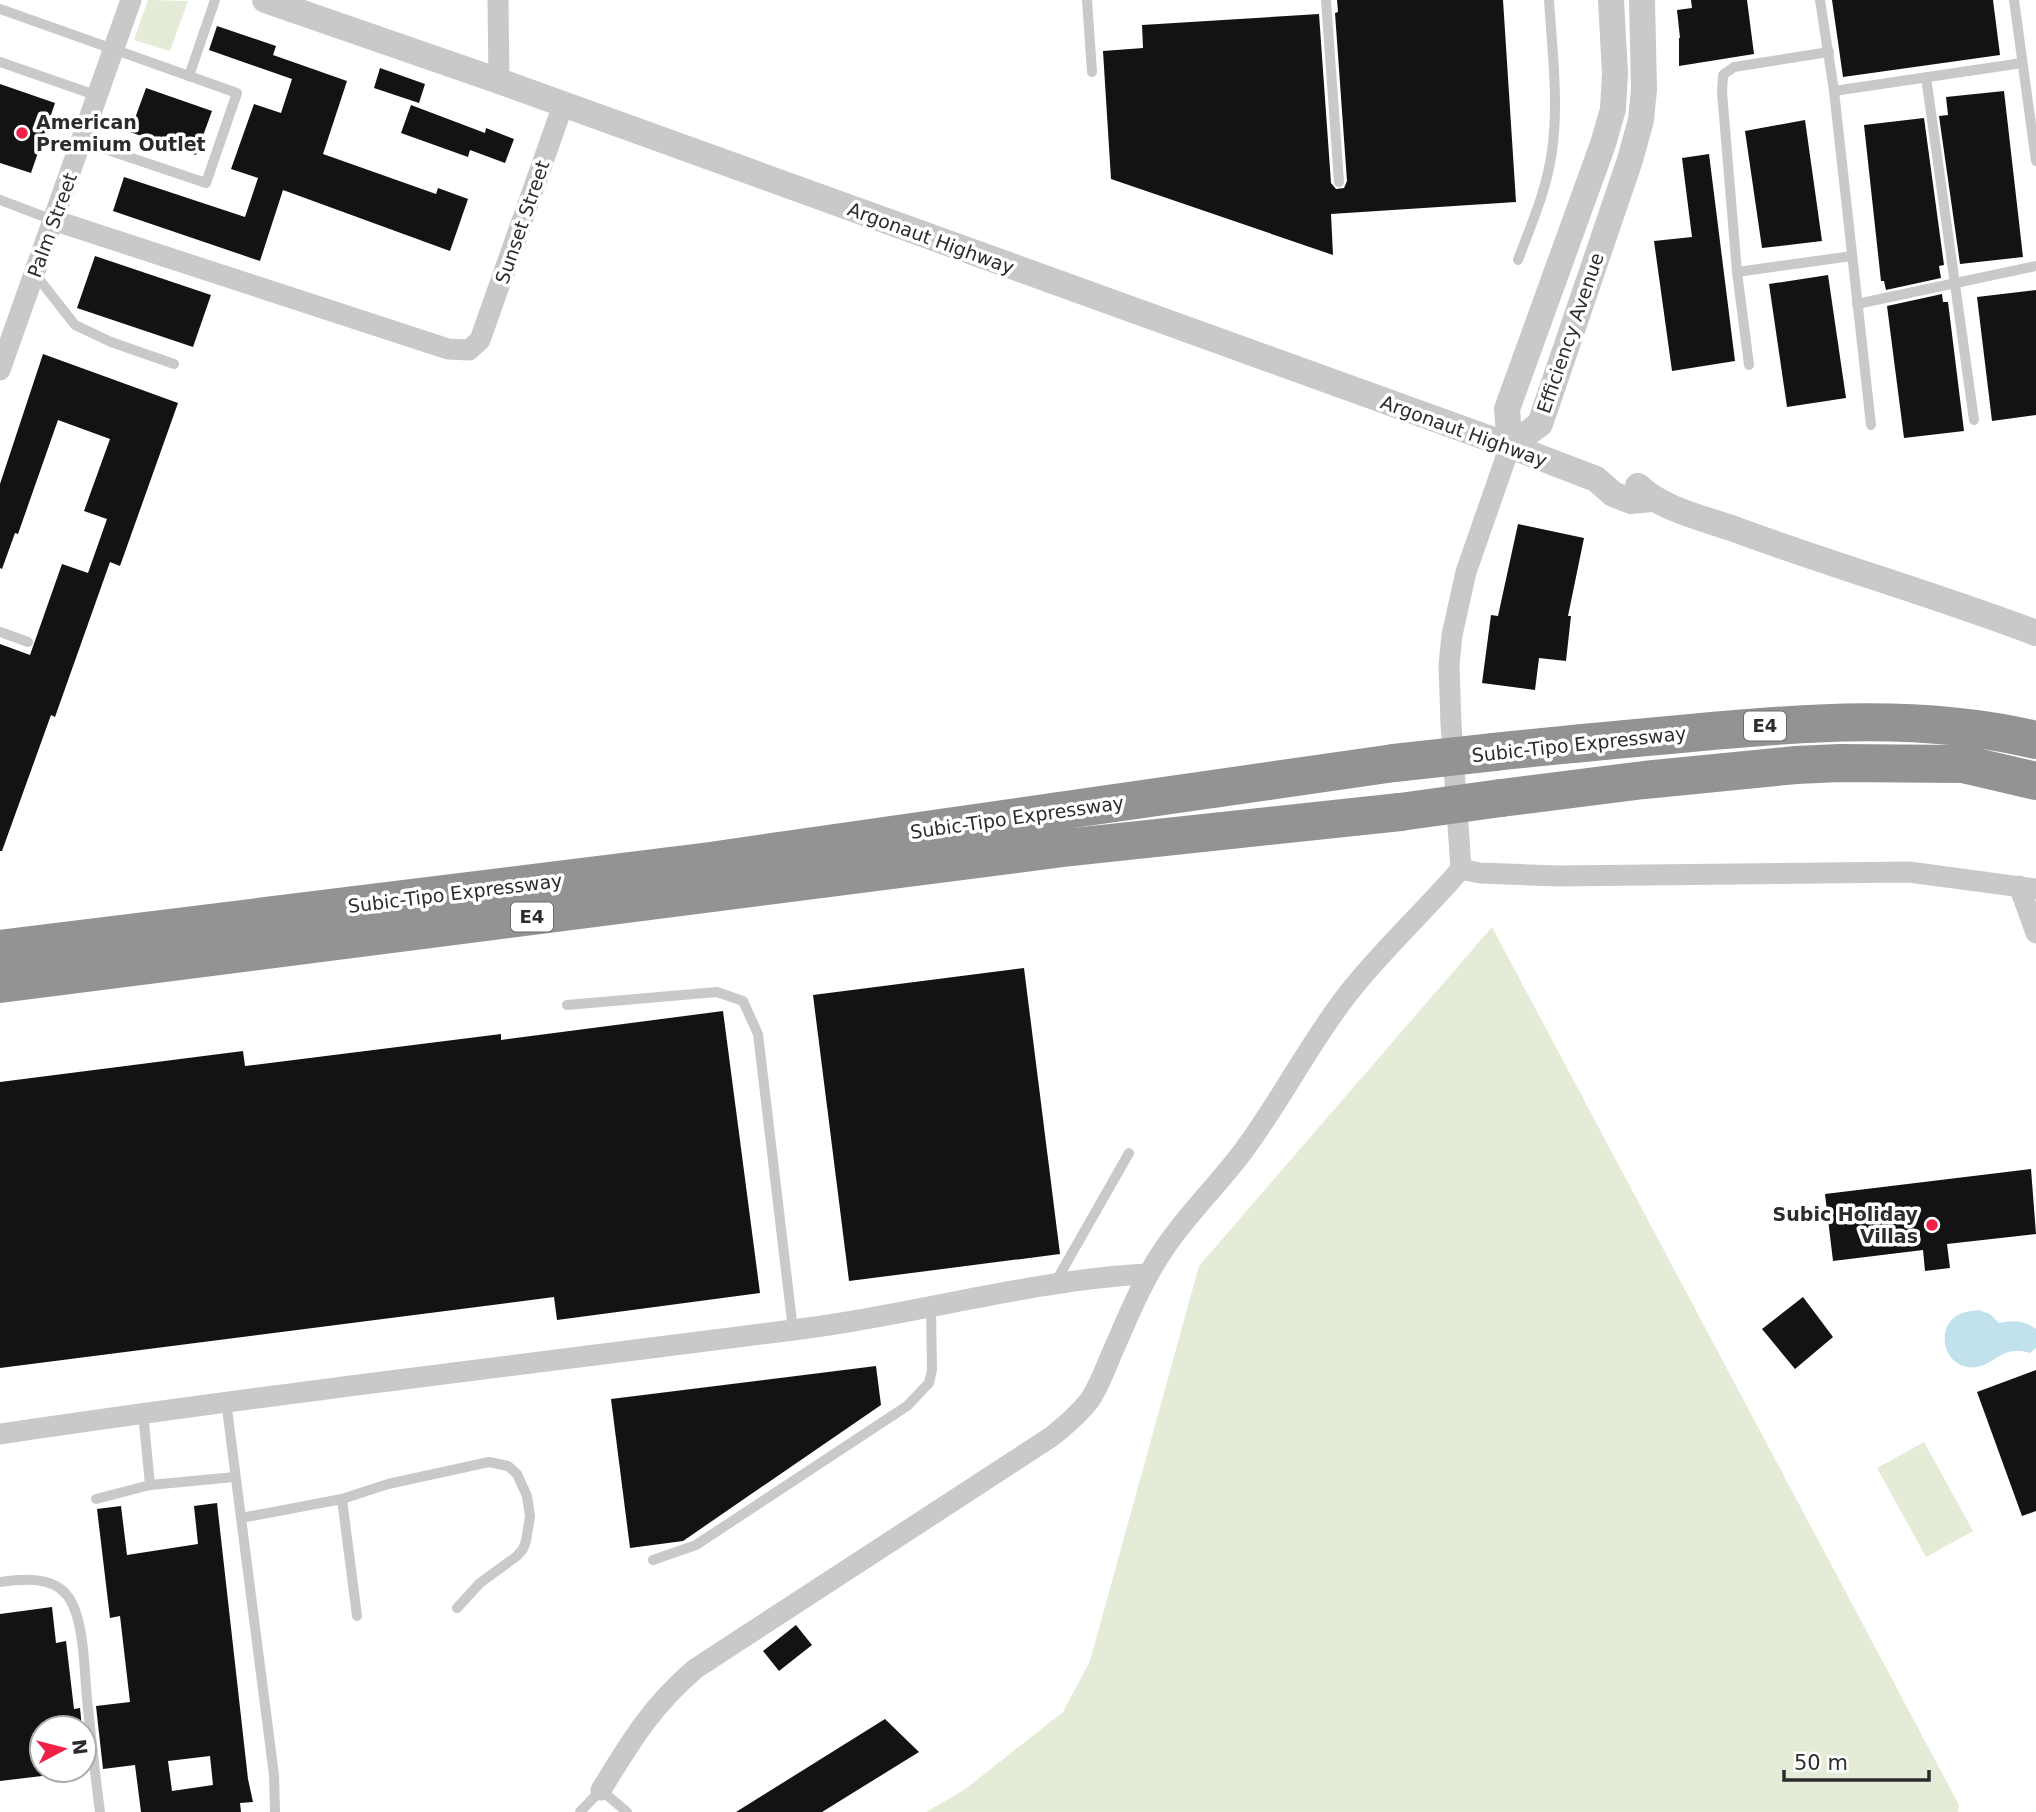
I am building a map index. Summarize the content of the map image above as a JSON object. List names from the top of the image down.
{
  "streets": {
    "highway": ["E4", "Subic-Tipo Expressway"],
    "street": [
      "Sunset Street",
      "Palm Street",
      "Argonaut Highway",
      "Efficiency Avenue"
    ]
  },
  "crossings": [
    ["Sunset Street", "Palm Street"],
    ["Sunset Street", "Argonaut Highway"],
    ["Argonaut Highway", "Efficiency Avenue"]
  ],
  "places": ["American Premium Outlet", "Subic Holiday Villas"],
  "scale_bar": "50 m",
  "north": "right"
}
